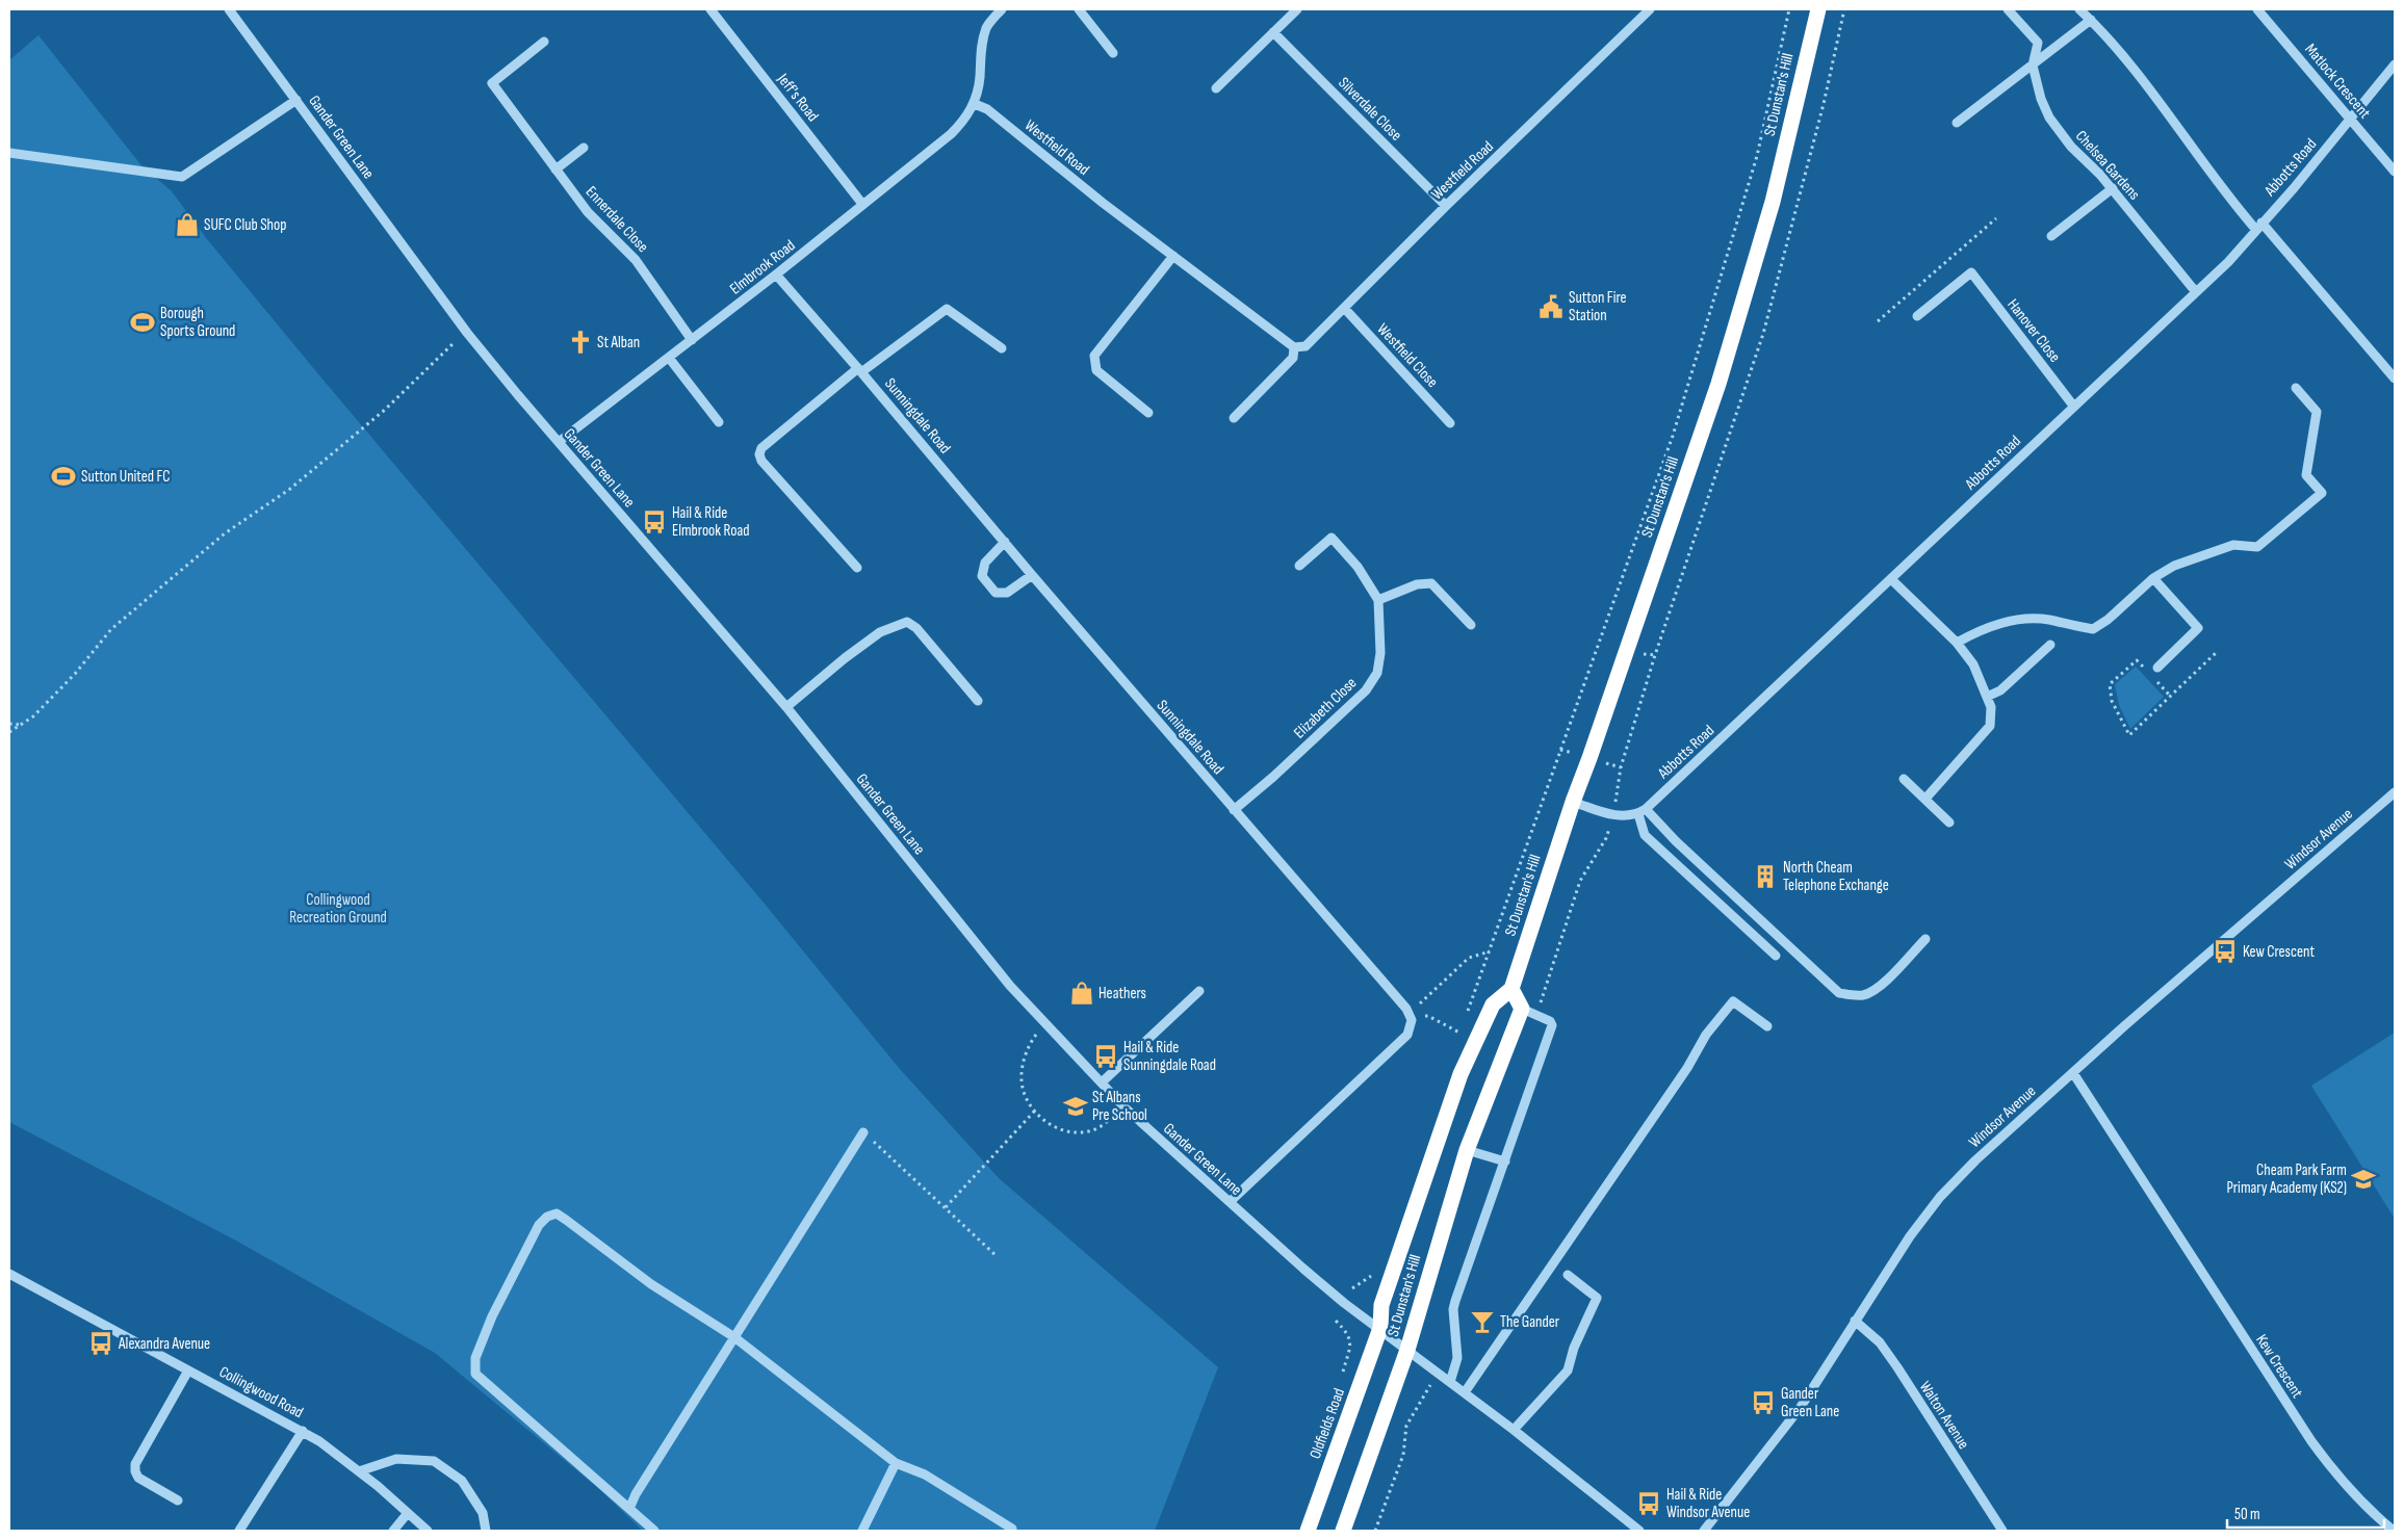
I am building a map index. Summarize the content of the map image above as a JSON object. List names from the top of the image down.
{
  "streets": {
    "highway": ["St Dunstan's Hill", "Oldfields Road"],
    "street": [
      "Matlock Crescent",
      "Jeff's Road",
      "Silverdale Close",
      "Gander Green Lane",
      "Westfield Road",
      "Chelsea Gardens",
      "Abbotts Road",
      "Ennerdale Close",
      "Elmbrook Road",
      "Hanover Close",
      "Westfield Close",
      "Sunningdale Road",
      "Elizabeth Close",
      "Windsor Avenue",
      "Kew Crescent",
      "Collingwood Road",
      "Walton Avenue"
    ]
  },
  "crossings": [
    ["Matlock Crescent", "Abbotts Road"],
    ["St Dunstan's Hill", "Gander Green Lane"],
    ["St Dunstan's Hill", "Oldfields Road"],
    ["Jeff's Road", "Elmbrook Road"],
    ["Silverdale Close", "Westfield Road"],
    ["Gander Green Lane", "Elmbrook Road"],
    ["Gander Green Lane", "Oldfields Road"],
    ["Westfield Road", "Elmbrook Road"],
    ["Westfield Road", "Westfield Close"],
    ["Chelsea Gardens", "Abbotts Road"],
    ["Abbotts Road", "Hanover Close"],
    ["Ennerdale Close", "Elmbrook Road"],
    ["Elmbrook Road", "Sunningdale Road"],
    ["Sunningdale Road", "Elizabeth Close"],
    ["Windsor Avenue", "Kew Crescent"],
    ["Windsor Avenue", "Walton Avenue"]
  ],
  "parks": ["Collingwood Recreation Ground"],
  "places": {
    "shop": ["SUFC Club Shop", "Heathers"],
    "public building": ["Sutton Fire Station"],
    "sports": ["Borough Sports Ground", "Sutton United FC"],
    "church": ["St Alban"],
    "bus stop": [
      "Hail & Ride Elmbrook Road",
      "Kew Crescent",
      "Hail & Ride Sunningdale Road",
      "Alexandra Avenue",
      "Gander Green Lane",
      "Hail & Ride Windsor Avenue"
    ],
    "building": ["North Cheam Telephone Exchange"],
    "school or university": ["St Albans Pre School", "Cheam Park Farm Primary Academy (KS2)"],
    "bar": ["The Gander"]
  },
  "scale_bar": "50 m"
}
